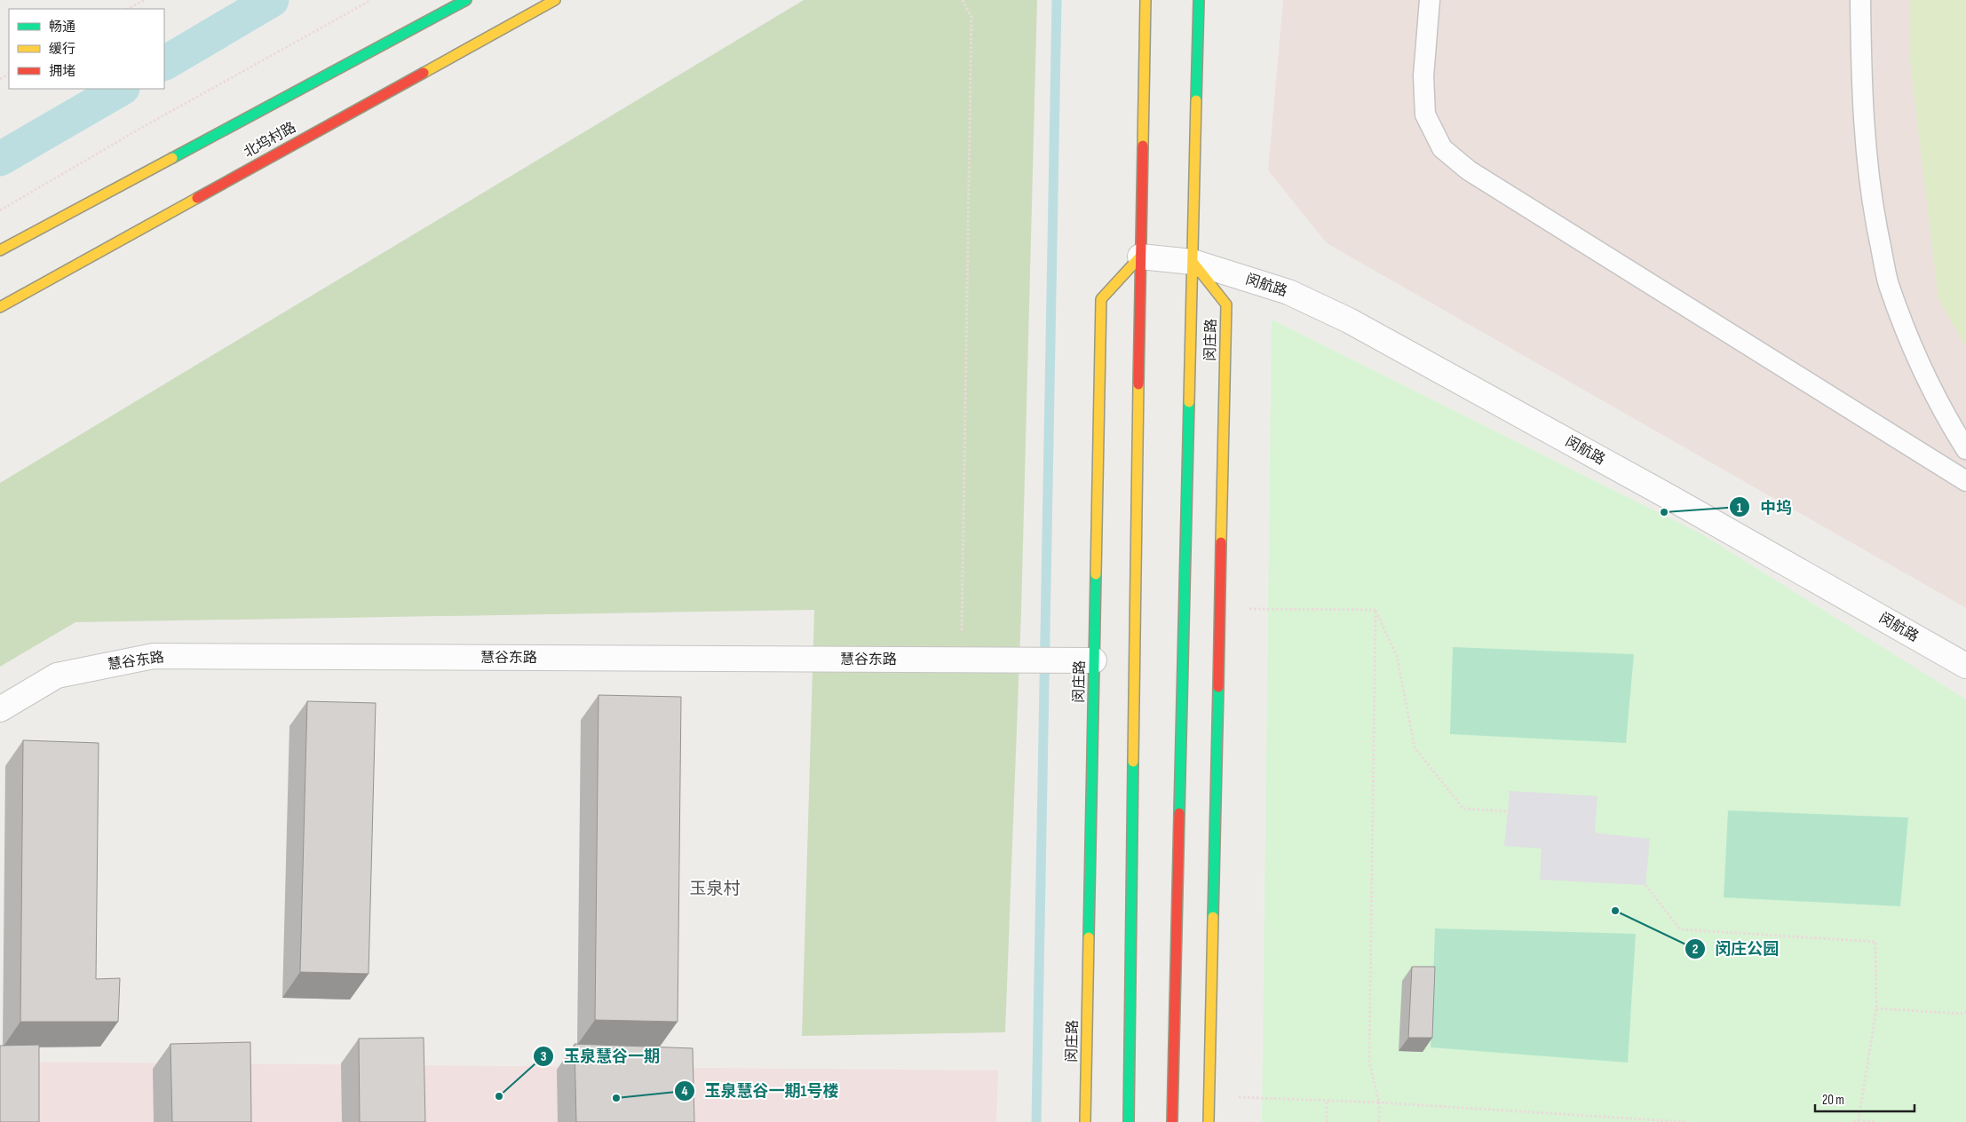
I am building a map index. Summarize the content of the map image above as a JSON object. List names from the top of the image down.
{
  "streets": {
    "main road": ["北坞村路", "闵庄路"],
    "street": ["闵航路", "慧谷东路"]
  },
  "crossings": [
    ["闵航路", "闵庄路"],
    ["闵庄路", "慧谷东路"]
  ],
  "districts": ["玉泉村"],
  "places": [
    "中坞",
    "闵庄公园",
    "玉泉慧谷一期",
    "玉泉慧谷一期1号楼"
  ],
  "legend": ["畅通", "缓行", "拥堵"],
  "scale_bar": "20 m"
}
